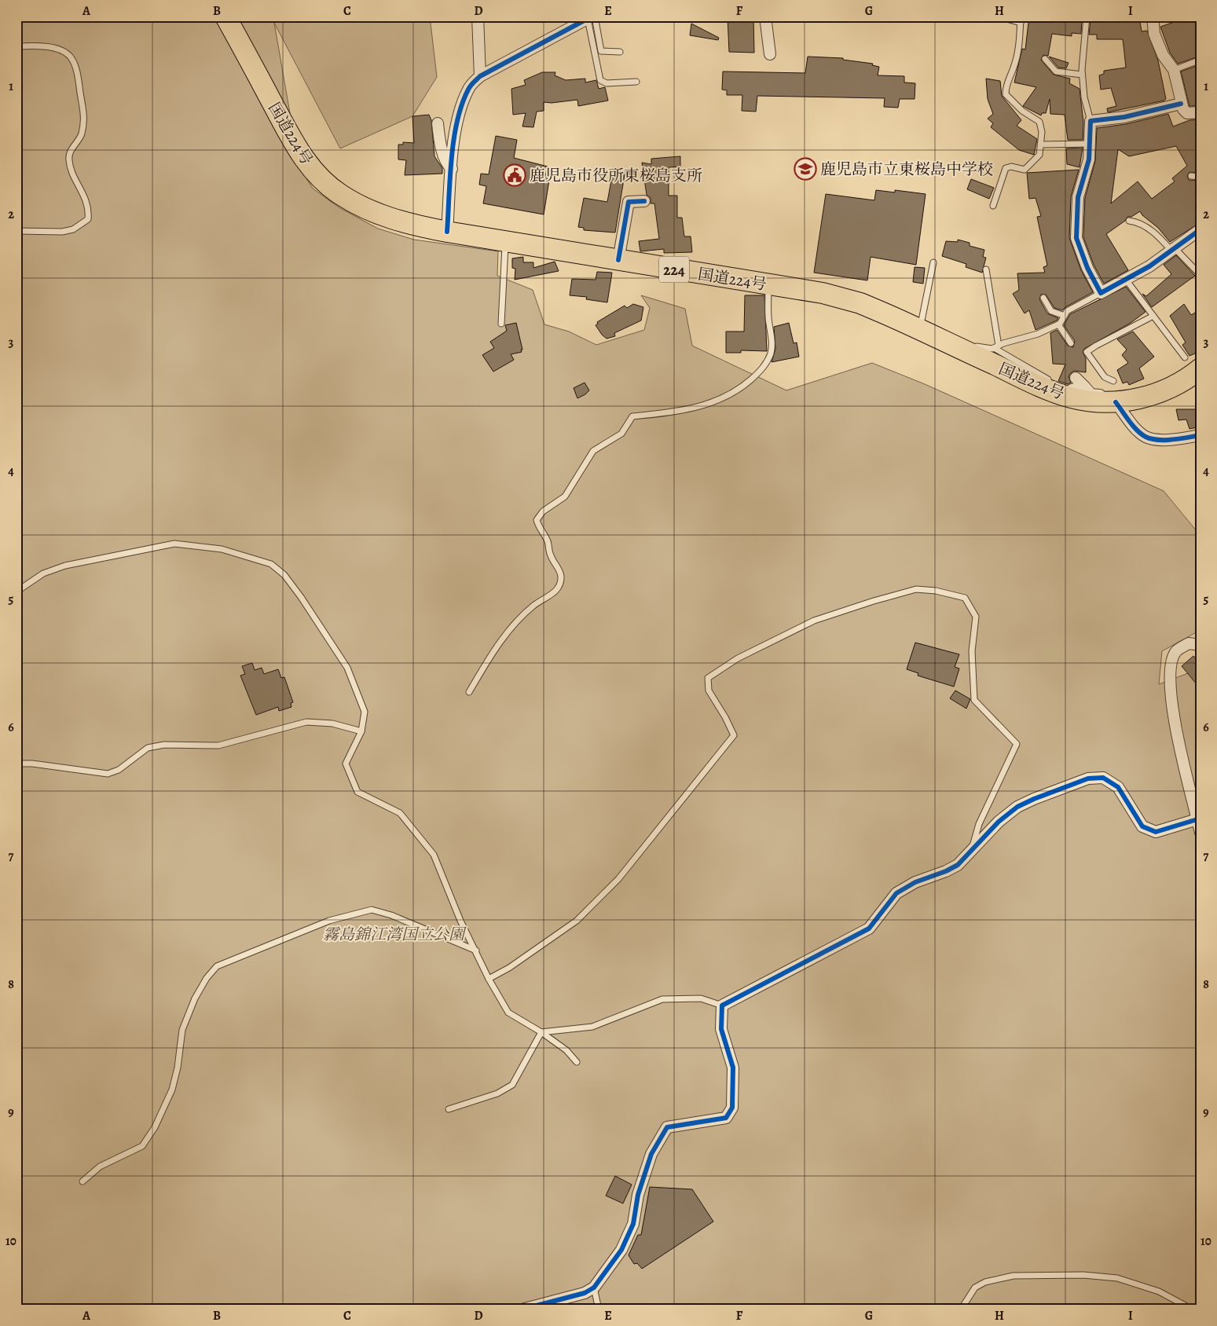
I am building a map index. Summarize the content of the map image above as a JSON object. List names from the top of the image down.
{
  "streets": {
    "highway": ["国道224号", "224"]
  },
  "parks": ["霧島錦江湾国立公園"],
  "places": {
    "school or university": ["鹿児島市立東桜島中学校"],
    "public building": ["鹿児島市役所東桜島支所"]
  },
  "grid": {
    "columns": [
      "A",
      "B",
      "C",
      "D",
      "E",
      "F",
      "G",
      "H",
      "I"
    ],
    "rows": [
      "1",
      "2",
      "3",
      "4",
      "5",
      "6",
      "7",
      "8",
      "9",
      "10"
    ]
  }
}
